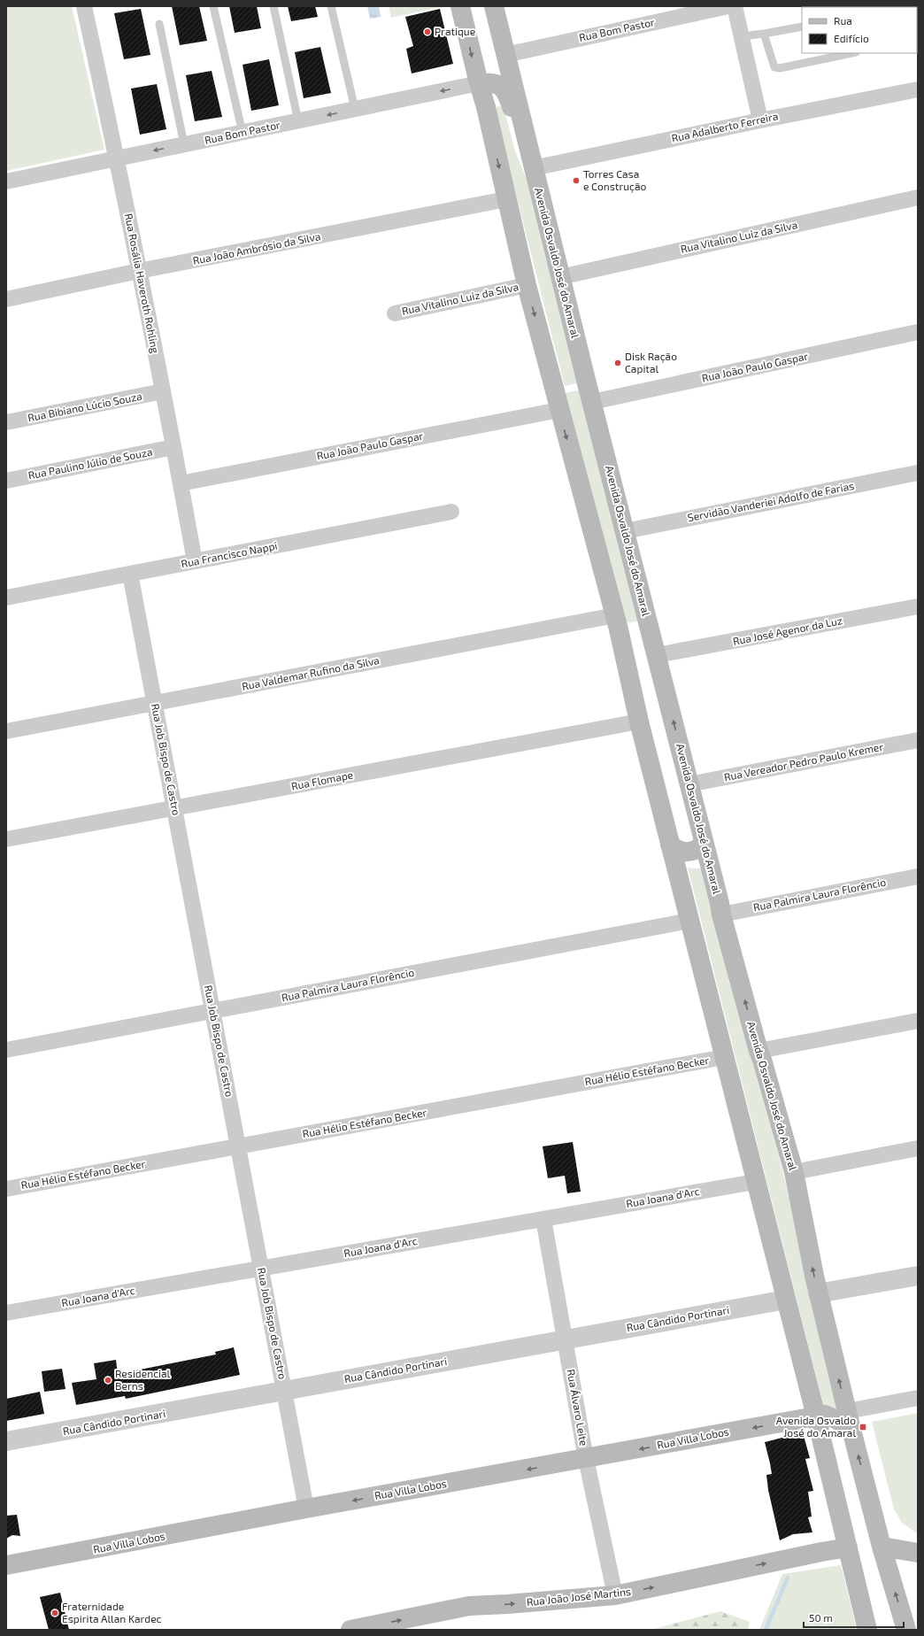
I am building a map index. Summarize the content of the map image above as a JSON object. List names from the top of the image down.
{
  "streets": {
    "main road": ["Avenida Osvaldo José do Amaral", "Rua Villa Lobos", "Rua João José Martins"],
    "street": [
      "Rua Bom Pastor",
      "Rua Adalberto Ferreira",
      "Rua Vitalino Luiz da Silva",
      "Rua João Ambrósio da Silva",
      "Rua Rosália Haveroth Rohling",
      "Rua João Paulo Gaspar",
      "Rua Bibiano Lúcio Souza",
      "Rua Paulino Júlio de Souza",
      "Servidão Vanderiei Adolfo de Farias",
      "Rua Francisco Nappi",
      "Rua José Agenor da Luz",
      "Rua Valdemar Rufino da Silva",
      "Rua Job Bispo de Castro",
      "Rua Vereador Pedro Paulo Kremer",
      "Rua Flomape",
      "Rua Palmira Laura Florêncio",
      "Rua Hélio Estéfano Becker",
      "Rua Joana d'Arc",
      "Rua Cândido Portinari",
      "Rua Álvaro Leite"
    ]
  },
  "crossings": [
    ["Rua Bom Pastor", "Avenida Osvaldo José do Amaral"],
    ["Rua Bom Pastor", "Rua Rosália Haveroth Rohling"],
    ["Rua Adalberto Ferreira", "Avenida Osvaldo José do Amaral"],
    ["Rua Vitalino Luiz da Silva", "Avenida Osvaldo José do Amaral"],
    ["Rua João Ambrósio da Silva", "Rua Rosália Haveroth Rohling"],
    ["Avenida Osvaldo José do Amaral", "Rua João Paulo Gaspar"],
    ["Avenida Osvaldo José do Amaral", "Servidão Vanderiei Adolfo de Farias"],
    ["Avenida Osvaldo José do Amaral", "Rua José Agenor da Luz"],
    ["Avenida Osvaldo José do Amaral", "Rua Vereador Pedro Paulo Kremer"],
    ["Avenida Osvaldo José do Amaral", "Rua Palmira Laura Florêncio"],
    ["Avenida Osvaldo José do Amaral", "Rua Villa Lobos"],
    ["Rua Rosália Haveroth Rohling", "Rua João Paulo Gaspar"],
    ["Rua Rosália Haveroth Rohling", "Rua Bibiano Lúcio Souza"],
    ["Rua Rosália Haveroth Rohling", "Rua Paulino Júlio de Souza"],
    ["Rua Rosália Haveroth Rohling", "Rua Francisco Nappi"],
    ["Rua Francisco Nappi", "Rua Job Bispo de Castro"],
    ["Rua Valdemar Rufino da Silva", "Rua Job Bispo de Castro"],
    ["Rua Job Bispo de Castro", "Rua Flomape"],
    ["Rua Job Bispo de Castro", "Rua Palmira Laura Florêncio"],
    ["Rua Job Bispo de Castro", "Rua Hélio Estéfano Becker"],
    ["Rua Job Bispo de Castro", "Rua Joana d'Arc"],
    ["Rua Job Bispo de Castro", "Rua Cândido Portinari"],
    ["Rua Job Bispo de Castro", "Rua Villa Lobos"],
    ["Rua Joana d'Arc", "Rua Álvaro Leite"],
    ["Rua Cândido Portinari", "Rua Álvaro Leite"],
    ["Rua Álvaro Leite", "Rua Villa Lobos"],
    ["Rua Álvaro Leite", "Rua João José Martins"]
  ],
  "one_way": ["Rua Bom Pastor", "Rua Villa Lobos", "Rua João José Martins"],
  "places": {
    "other": [
      "Pratique",
      "Torres Casa e Construção",
      "Disk Ração Capital",
      "Residencial Berns",
      "Fraternidade Espirita Allan Kardec"
    ],
    "transit": ["Avenida Osvaldo José do Amaral"]
  },
  "legend": ["Rua", "Edifício"],
  "scale_bar": "50 m"
}
